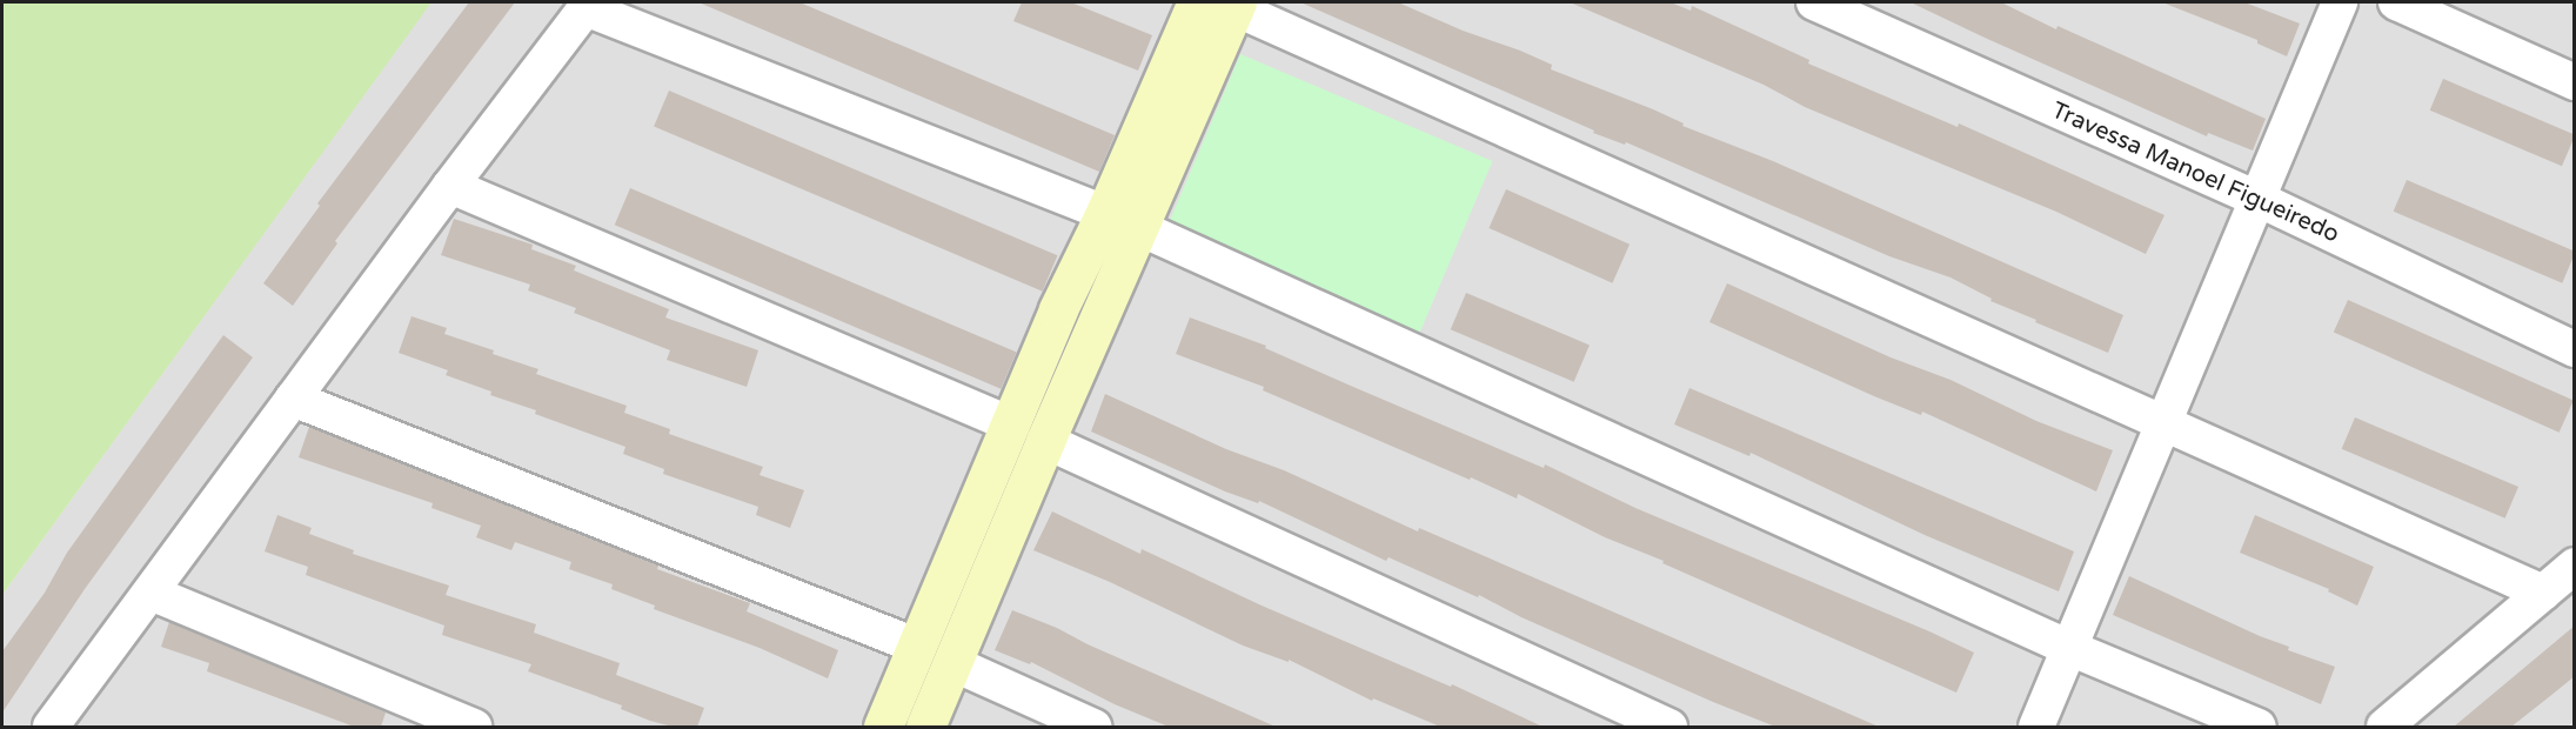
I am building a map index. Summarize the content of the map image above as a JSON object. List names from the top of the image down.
{
  "streets": {
    "street": ["Travessa Manoel Figueiredo"]
  }
}
